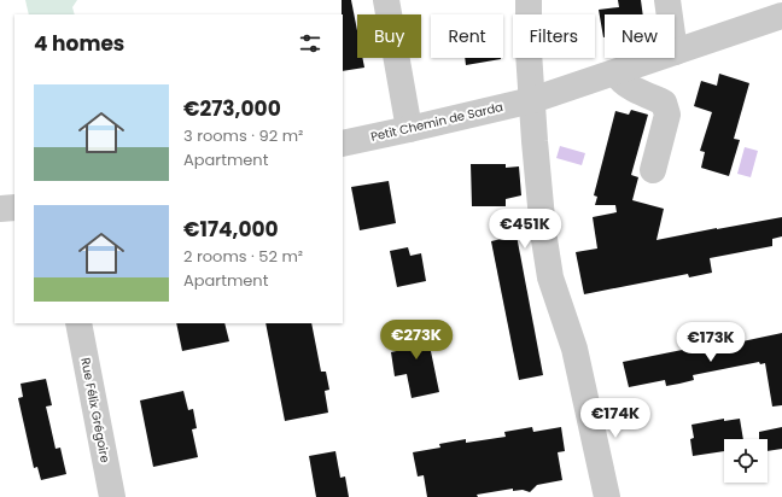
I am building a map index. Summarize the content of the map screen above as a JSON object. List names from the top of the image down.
{
  "streets": {
    "street": ["Petit Chemin de Sarda", "Rue Félix Grégoire"]
  },
  "page": {
    "chip": [
      "Buy",
      "Rent",
      "Filters",
      "New"
    ],
    "heading": "4 homes",
    "list": [
      {
        "name": "€273,000",
        "note": "3 rooms · 92 m² · Apartment"
      },
      {
        "name": "€174,000",
        "note": "2 rooms · 52 m² · Apartment"
      }
    ],
    "price": [
      "€451K",
      "€273K",
      "€173K",
      "€174K"
    ]
  }
}
